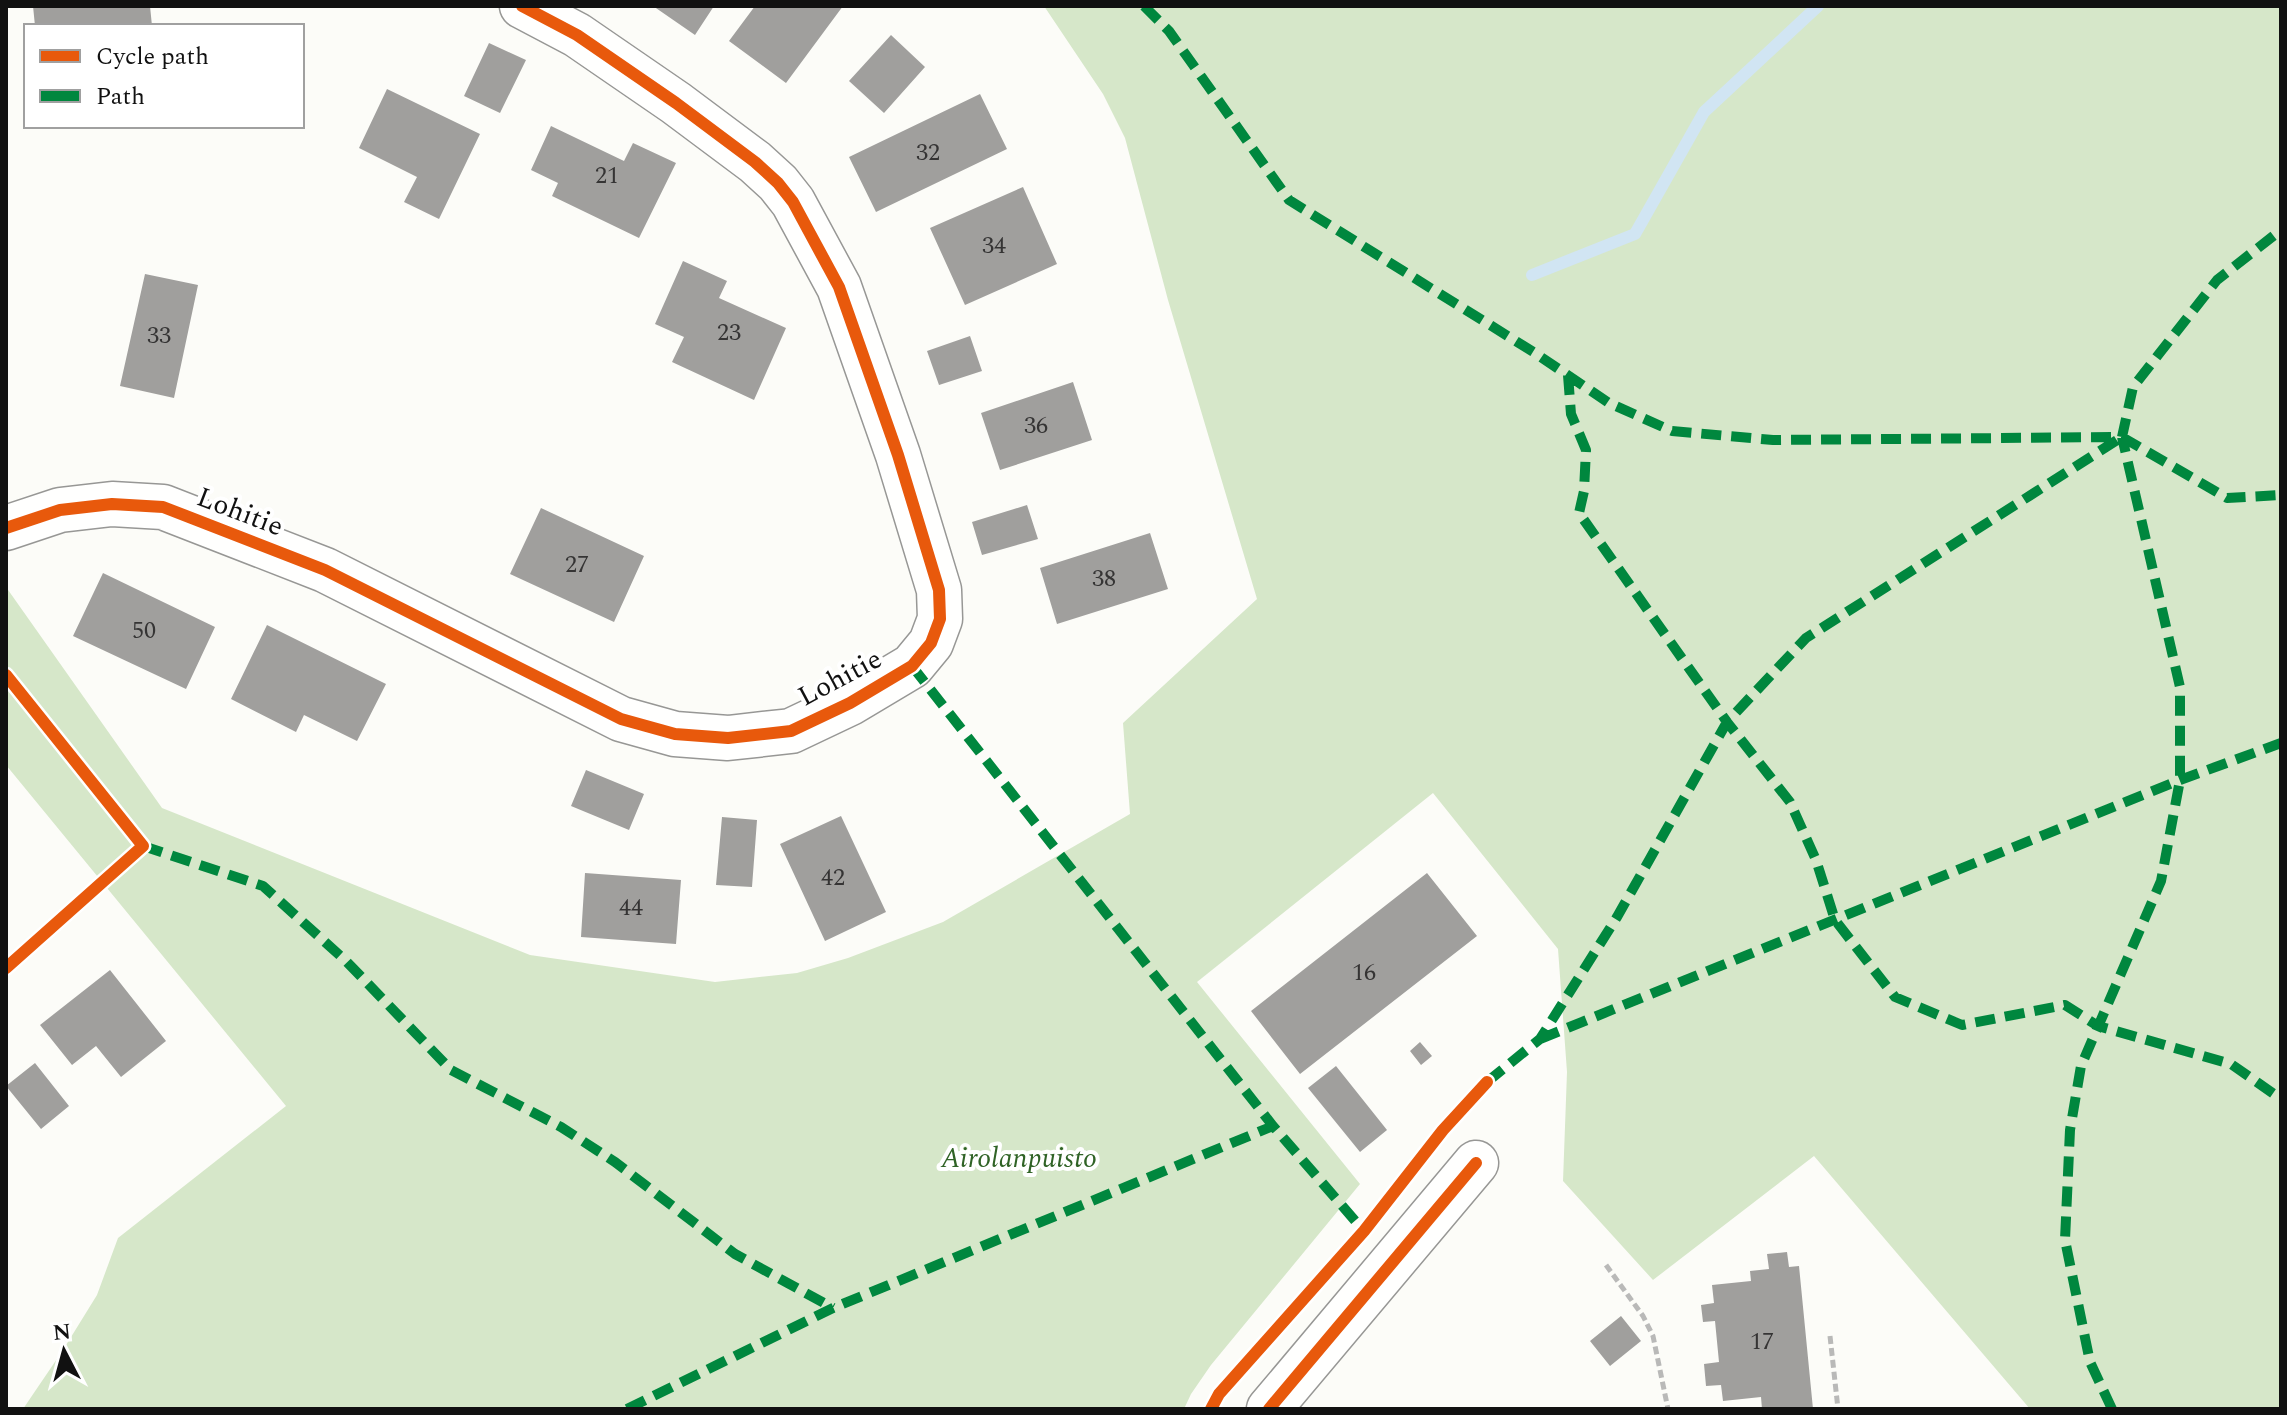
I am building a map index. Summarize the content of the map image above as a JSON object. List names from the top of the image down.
{
  "streets": {
    "street": ["Lohitie"]
  },
  "parks": ["Airolanpuisto"],
  "house_numbers": [
    "32",
    "21",
    "34",
    "23",
    "33",
    "36",
    "27",
    "38",
    "50",
    "42",
    "44",
    "16",
    "17"
  ],
  "legend": ["Cycle path", "Path"],
  "north": "top"
}
